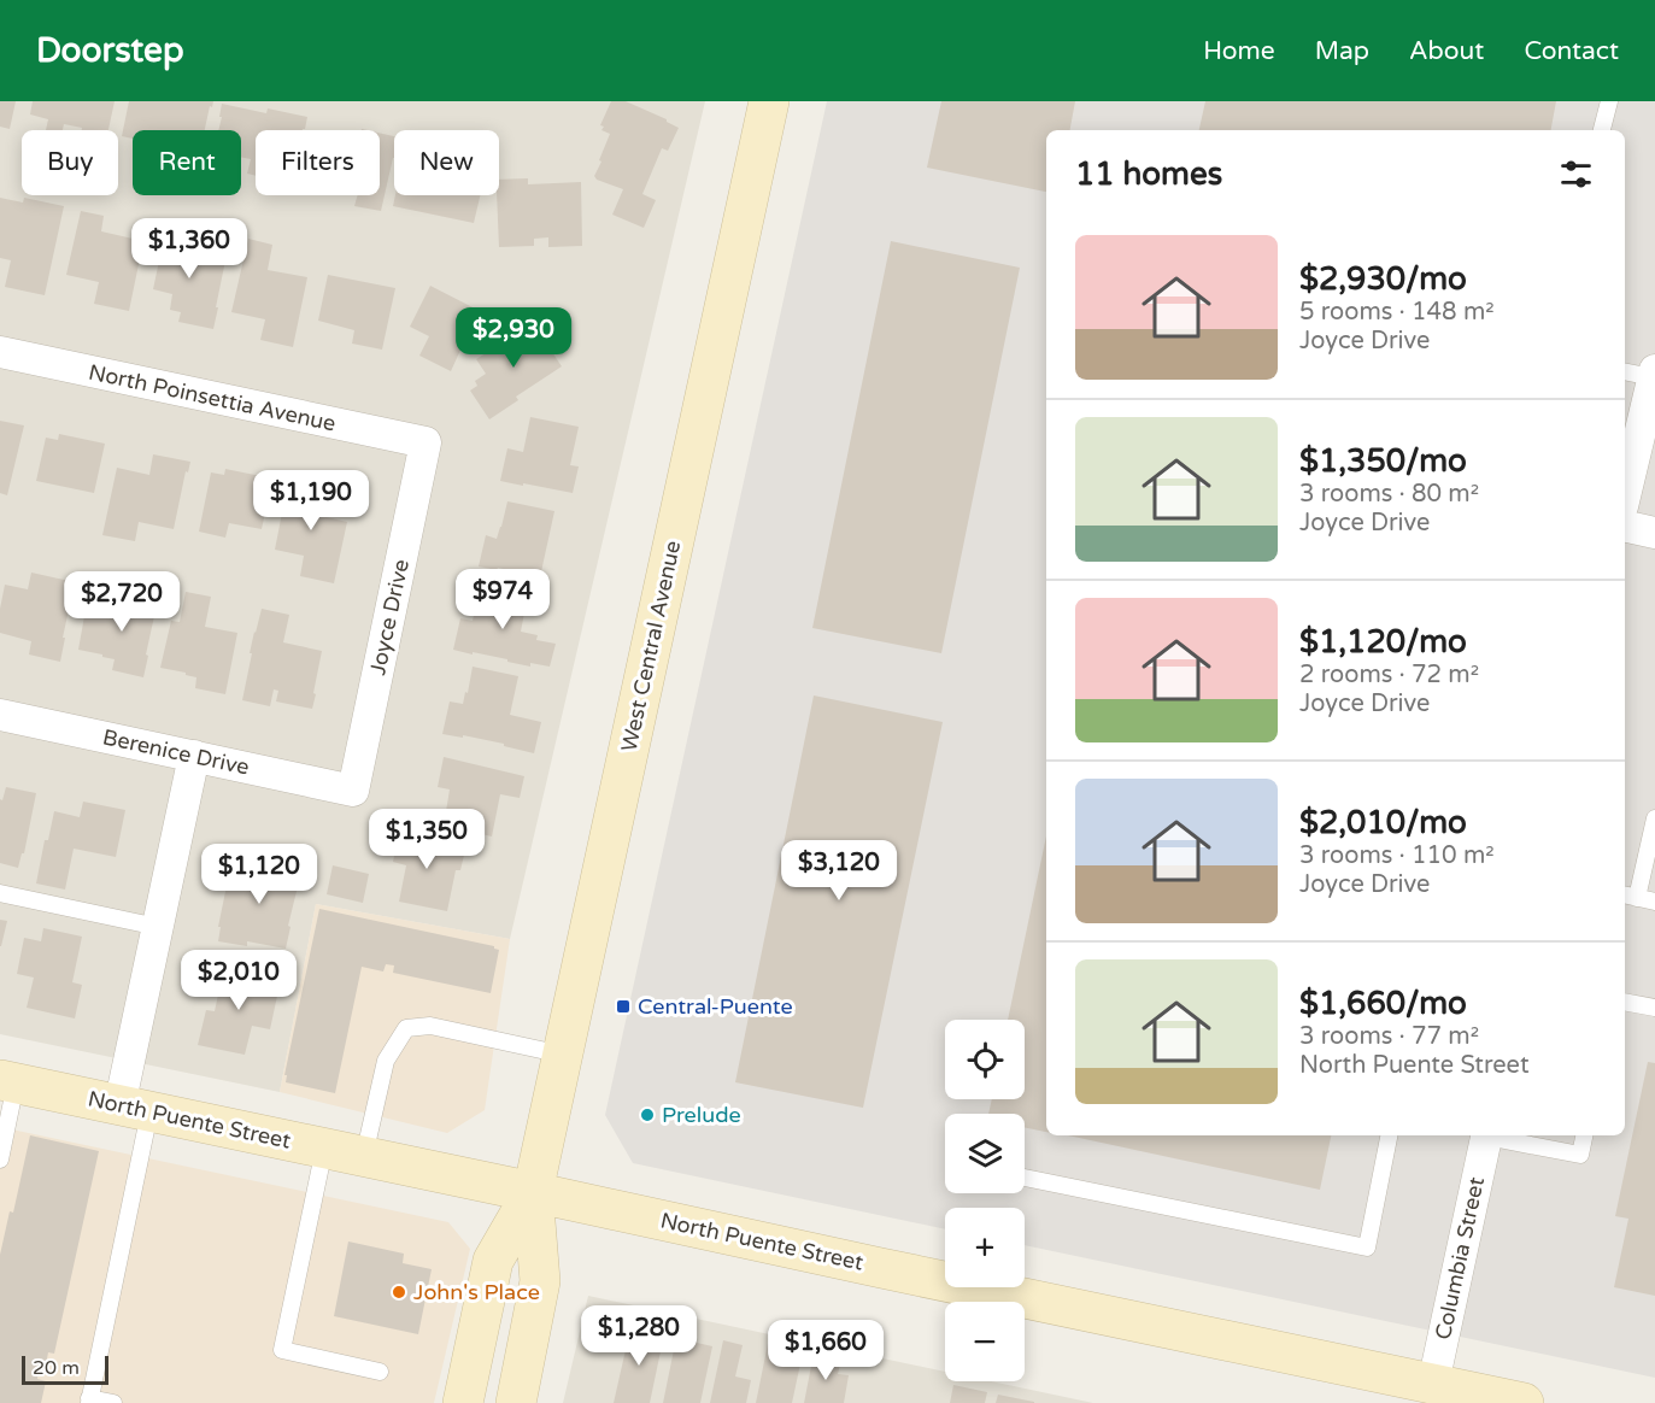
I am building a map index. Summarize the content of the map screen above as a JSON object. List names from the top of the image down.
{
  "streets": {
    "main road": ["West Central Avenue", "North Puente Street"],
    "street": [
      "North Poinsettia Avenue",
      "Joyce Drive",
      "Berenice Drive",
      "Columbia Street"
    ]
  },
  "crossings": [
    ["North Poinsettia Avenue", "Joyce Drive"],
    ["Joyce Drive", "Berenice Drive"],
    ["West Central Avenue", "North Puente Street"],
    ["North Puente Street", "Columbia Street"]
  ],
  "places": {
    "transit": ["Central-Puente"],
    "other": ["Prelude", "John's Place"]
  },
  "scale_bar": "20 m",
  "page": {
    "header": "Doorstep",
    "nav": [
      "Home",
      "Map",
      "About",
      "Contact"
    ],
    "chip": [
      "Buy",
      "Rent",
      "Filters",
      "New"
    ],
    "heading": "11 homes",
    "list": [
      {
        "name": "$2,930/mo",
        "note": "5 rooms · 148 m² · Joyce Drive"
      },
      {
        "name": "$1,350/mo",
        "note": "3 rooms · 80 m² · Joyce Drive"
      },
      {
        "name": "$1,120/mo",
        "note": "2 rooms · 72 m² · Joyce Drive"
      },
      {
        "name": "$2,010/mo",
        "note": "3 rooms · 110 m² · Joyce Drive"
      },
      {
        "name": "$1,660/mo",
        "note": "3 rooms · 77 m² · North Puente Street"
      }
    ],
    "price": [
      "$1,360",
      "$2,930",
      "$1,190",
      "$974",
      "$2,720",
      "$1,350",
      "$3,120",
      "$1,120",
      "$2,010",
      "$1,280",
      "$1,660"
    ],
    "map_buttons": ["+", "−"],
    "scale": "20 m"
  }
}
